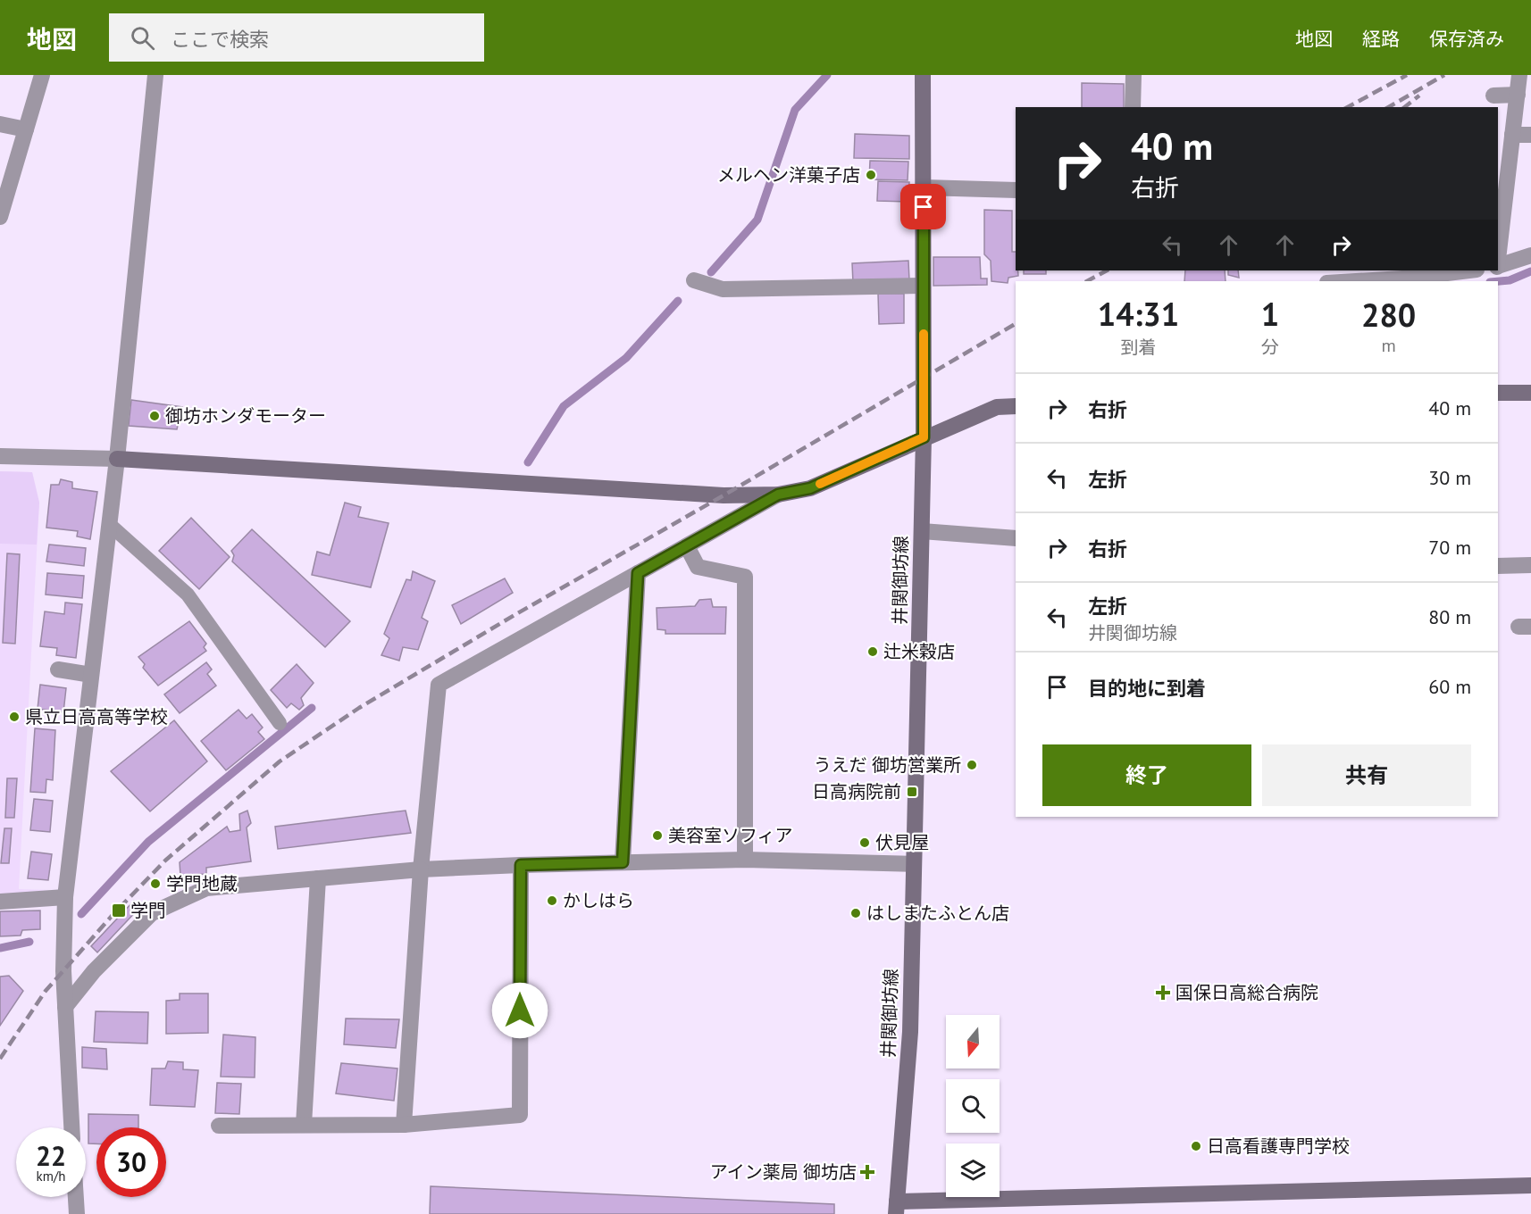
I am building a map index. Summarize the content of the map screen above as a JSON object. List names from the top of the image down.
{
  "streets": {
    "street": ["井関御坊線"]
  },
  "places": {
    "other": [
      "メルヘン洋菓子店",
      "御坊ホンダモーター",
      "辻米穀店",
      "県立日高高等学校",
      "うえだ 御坊営業所",
      "美容室ソフィア",
      "伏見屋",
      "学門地蔵",
      "かしはら",
      "はしまたふとん店",
      "日高看護専門学校"
    ],
    "transit": ["日高病院前", "学門"],
    "health": ["国保日高総合病院", "アイン薬局 御坊店"]
  },
  "north": "bottom",
  "page": {
    "header": "地図",
    "search": "ここで検索",
    "nav": ["地図", "経路", "保存済み"],
    "turn": ["40 m", "右折"],
    "eta": [
      "14:31",
      "到着",
      "1",
      "分",
      "280",
      "m"
    ],
    "list": [
      {
        "name": "右折",
        "value": "40 m"
      },
      {
        "name": "左折",
        "value": "30 m"
      },
      {
        "name": "右折",
        "value": "70 m"
      },
      {
        "name": "左折",
        "note": "井関御坊線",
        "value": "80 m"
      },
      {
        "name": "目的地に到着",
        "value": "60 m"
      }
    ],
    "buttons": ["終了", "共有"],
    "speed": "22 km/h",
    "limit": "30"
  }
}
